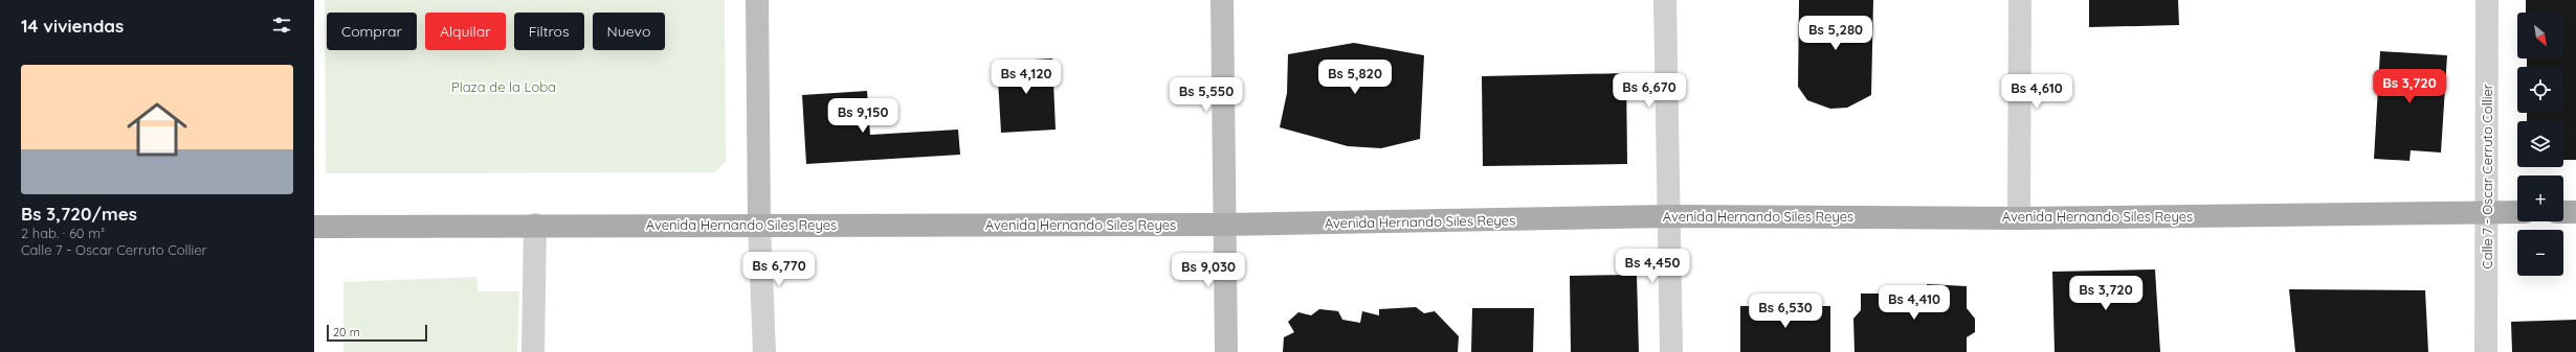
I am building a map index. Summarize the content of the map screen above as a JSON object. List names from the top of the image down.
{
  "streets": {
    "main road": ["Avenida Hernando Siles Reyes"],
    "street": ["Calle 7 - Oscar Cerruto Collier"]
  },
  "crossings": [
    ["Calle 7 - Oscar Cerruto Collier", "Avenida Hernando Siles Reyes"]
  ],
  "parks": ["Plaza de la Loba"],
  "scale_bar": "20 m",
  "north": "bottom right",
  "page": {
    "heading": "14 viviendas",
    "map_buttons": ["+", "−"],
    "chip": [
      "Comprar",
      "Alquilar",
      "Filtros",
      "Nuevo"
    ],
    "price": [
      "Bs 5,280",
      "Bs 4,120",
      "Bs 5,820",
      "Bs 3,720",
      "Bs 6,670",
      "Bs 4,610",
      "Bs 5,550",
      "Bs 9,150",
      "Bs 4,450",
      "Bs 6,770",
      "Bs 9,030",
      "Bs 3,720",
      "Bs 4,410",
      "Bs 6,530"
    ],
    "list": [
      {
        "name": "Bs 3,720/mes",
        "note": "2 hab. · 60 m² · Calle 7 - Oscar Cerruto Collier"
      }
    ],
    "scale": "20 m"
  }
}
